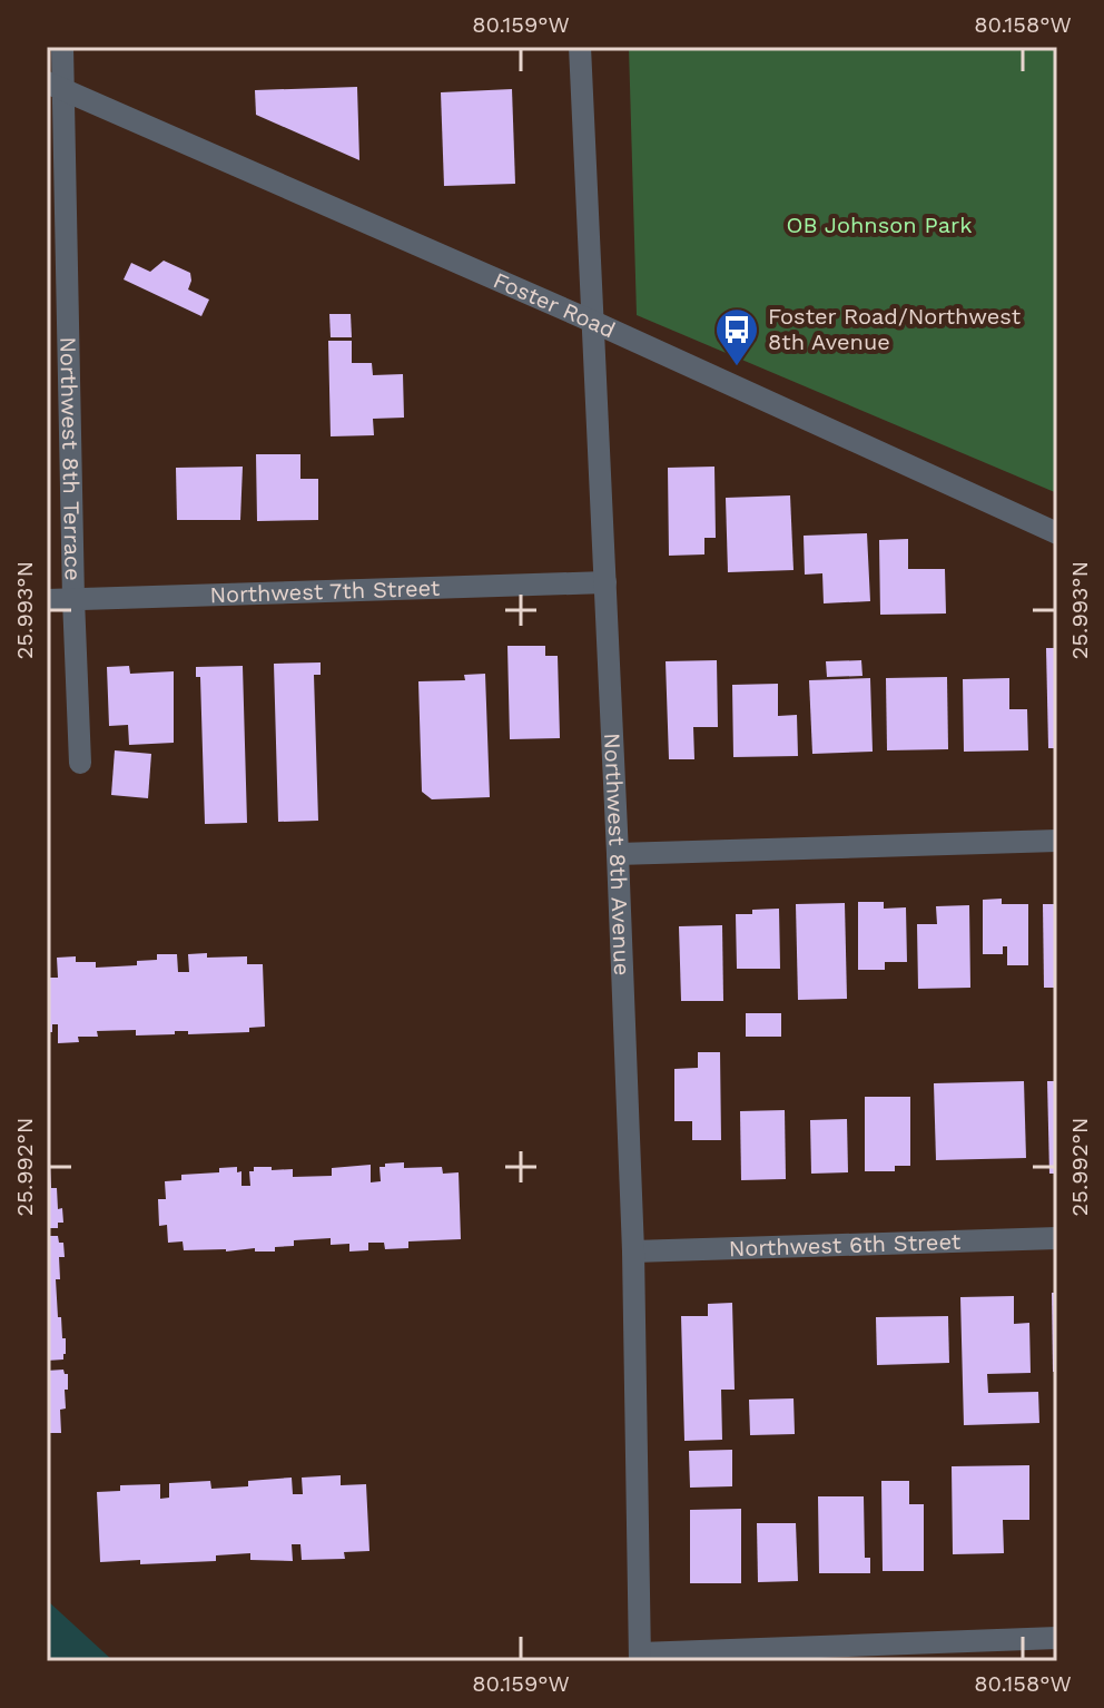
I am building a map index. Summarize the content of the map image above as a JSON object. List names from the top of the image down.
{
  "streets": {
    "street": [
      "Foster Road",
      "Northwest 8th Terrace",
      "Northwest 7th Street",
      "Northwest 8th Avenue",
      "Northwest 6th Street"
    ]
  },
  "crossings": [
    ["Foster Road", "Northwest 8th Terrace"],
    ["Foster Road", "Northwest 8th Avenue"],
    ["Northwest 8th Terrace", "Northwest 7th Street"],
    ["Northwest 7th Street", "Northwest 8th Avenue"],
    ["Northwest 8th Avenue", "Northwest 6th Street"]
  ],
  "parks": ["OB Johnson Park"],
  "places": {
    "bus stop": ["Foster Road/Northwest 8th Avenue"]
  },
  "coordinates": [
    "80.159°W",
    "80.158°W",
    "25.993°N",
    "25.992°N"
  ]
}
